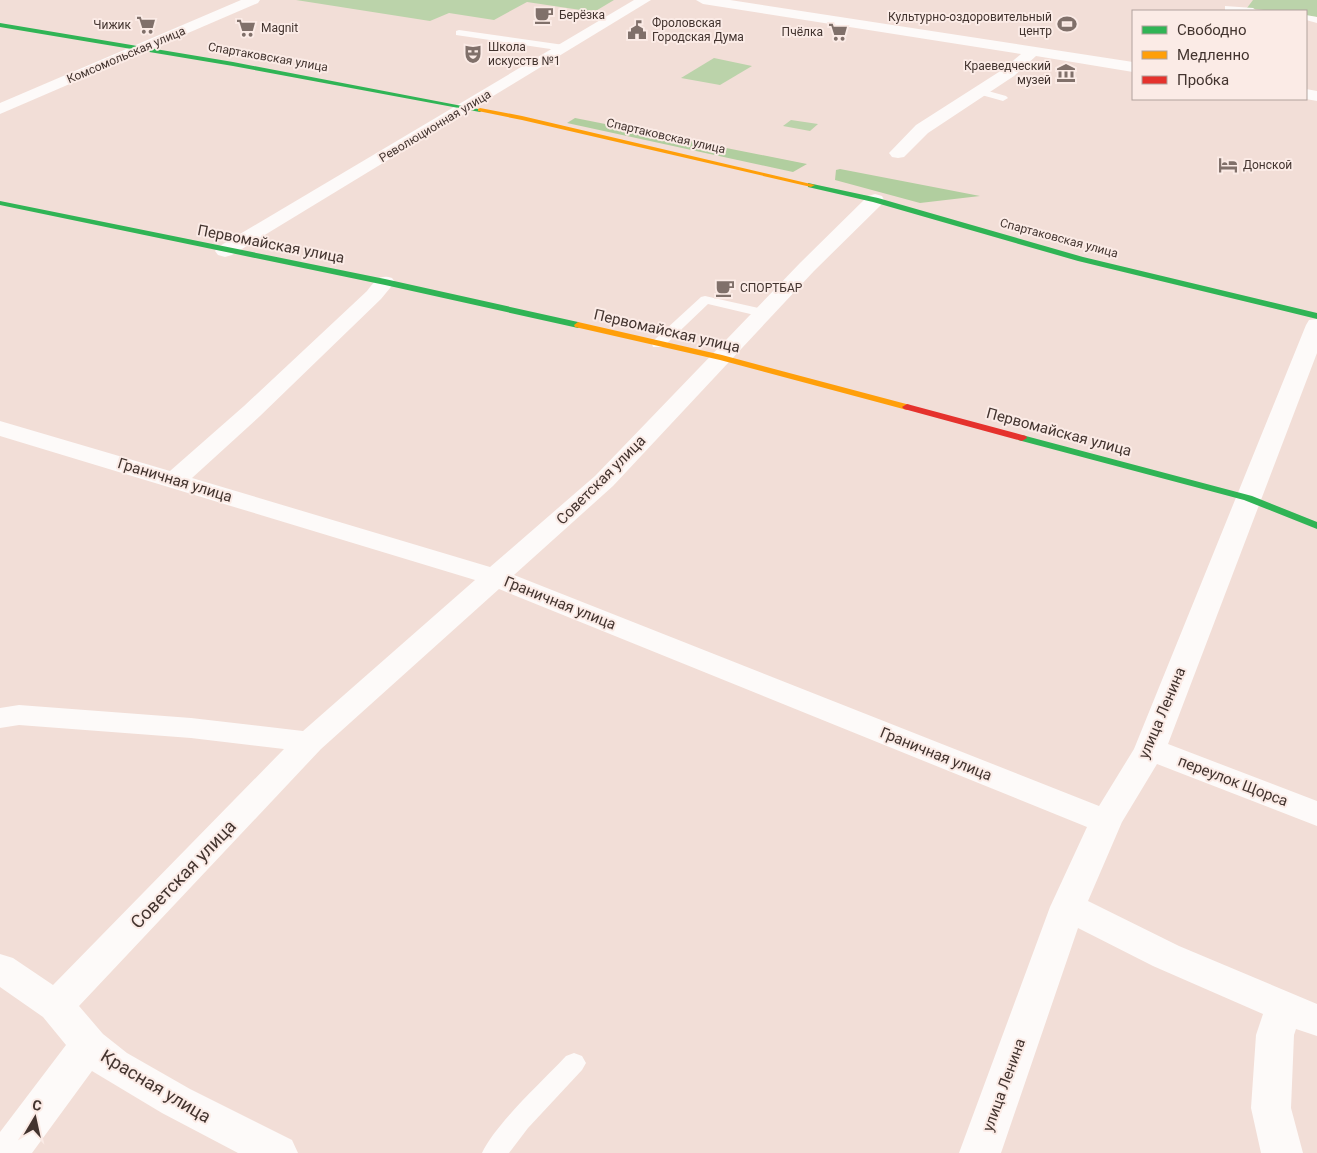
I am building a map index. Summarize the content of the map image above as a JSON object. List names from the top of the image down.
{
  "streets": {
    "main road": ["Спартаковская улица", "Первомайская улица"],
    "street": [
      "Комсомольская улица",
      "Революционная улица",
      "Граничная улица",
      "Советская улица",
      "улица Ленина",
      "переулок Щорса",
      "Красная улица"
    ]
  },
  "crossings": [
    ["Комсомольская улица", "Спартаковская улица"],
    ["Спартаковская улица", "Революционная улица"],
    ["Спартаковская улица", "Советская улица"],
    ["Революционная улица", "Первомайская улица"],
    ["Первомайская улица", "Советская улица"],
    ["Первомайская улица", "улица Ленина"],
    ["Граничная улица", "Советская улица"],
    ["Граничная улица", "улица Ленина"],
    ["Советская улица", "Красная улица"],
    ["улица Ленина", "переулок Щорса"]
  ],
  "places": {
    "cafe": ["Берёзка", "СПОРТБАР"],
    "sports": ["Культурно-оздоровительный центр"],
    "supermarket": ["Чижик", "Magnit", "Пчёлка"],
    "public building": ["Фроловская Городская Дума"],
    "theatre": ["Школа искусств №1"],
    "museum": ["Краеведческий музей"],
    "hotel": ["Донской"]
  },
  "legend": ["Свободно", "Медленно", "Пробка"],
  "north": "top"
}
